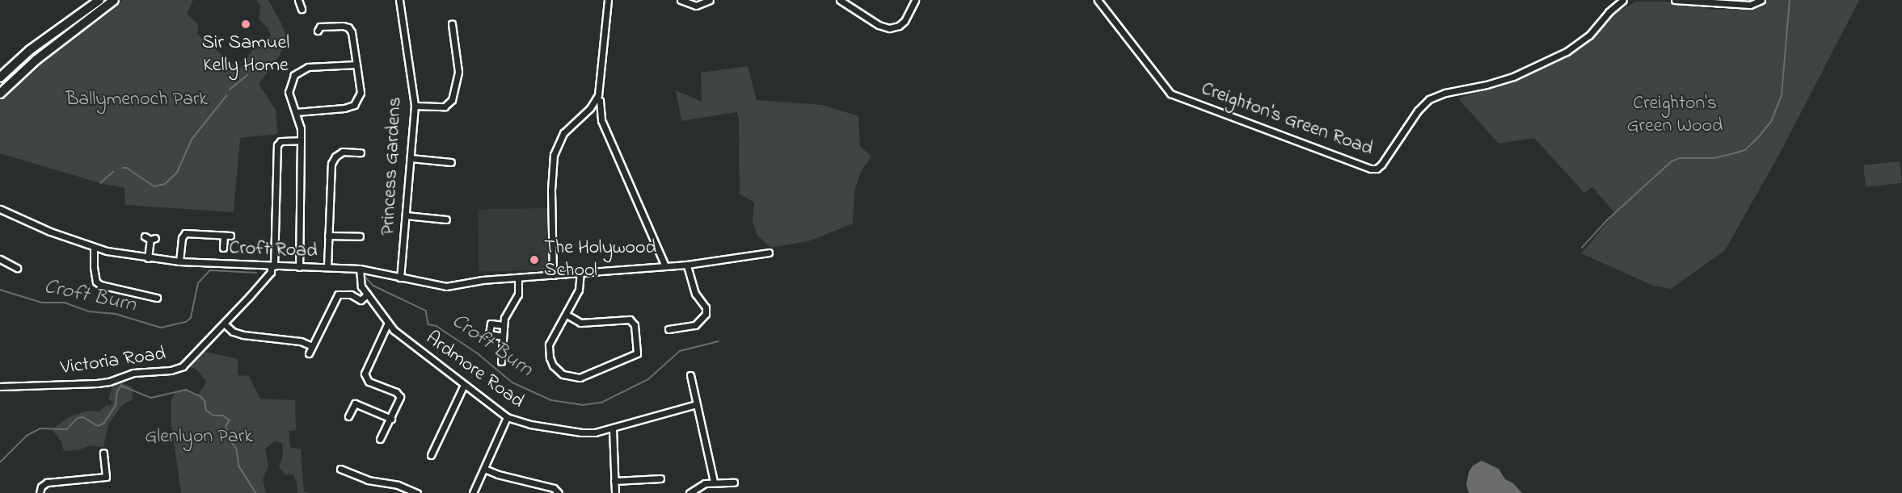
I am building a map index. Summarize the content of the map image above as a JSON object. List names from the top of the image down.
{
  "streets": {
    "street": [
      "Creighton's Green Road",
      "Princess Gardens",
      "Croft Road",
      "Victoria Road",
      "Ardmore Road"
    ]
  },
  "crossings": [
    ["Princess Gardens", "Croft Road"],
    ["Croft Road", "Victoria Road"],
    ["Croft Road", "Ardmore Road"]
  ],
  "water": ["Croft Burn"],
  "parks": ["Ballymenoch Park", "Creighton's Green Wood", "Glenlyon Park"],
  "places": ["Sir Samuel Kelly Home", "The Holywood School"]
}
